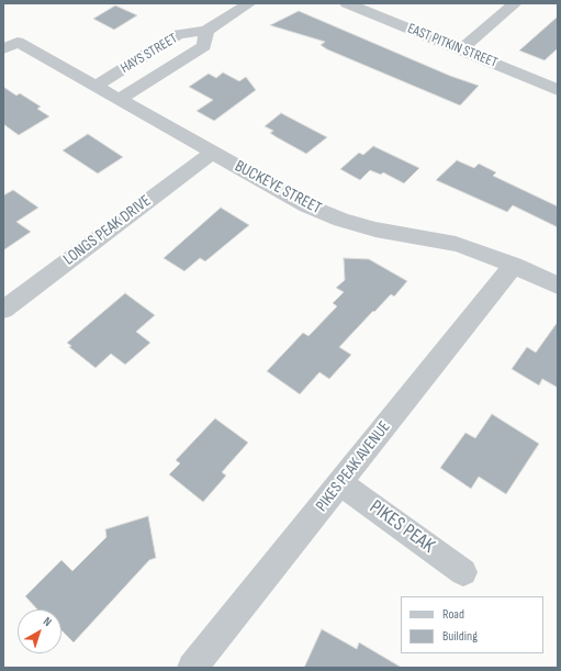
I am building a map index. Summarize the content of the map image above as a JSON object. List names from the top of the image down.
{
  "streets": {
    "street": [
      "EAST PITKIN STREET",
      "HAYS STREET",
      "BUCKEYE STREET",
      "LONGS PEAK DRIVE",
      "PIKES PEAK AVENUE",
      "PIKES PEAK"
    ]
  },
  "crossings": [
    ["HAYS STREET", "BUCKEYE STREET"],
    ["BUCKEYE STREET", "LONGS PEAK DRIVE"],
    ["BUCKEYE STREET", "PIKES PEAK AVENUE"],
    ["PIKES PEAK AVENUE", "PIKES PEAK"]
  ],
  "legend": ["Road", "Building"],
  "north": "top right"
}
